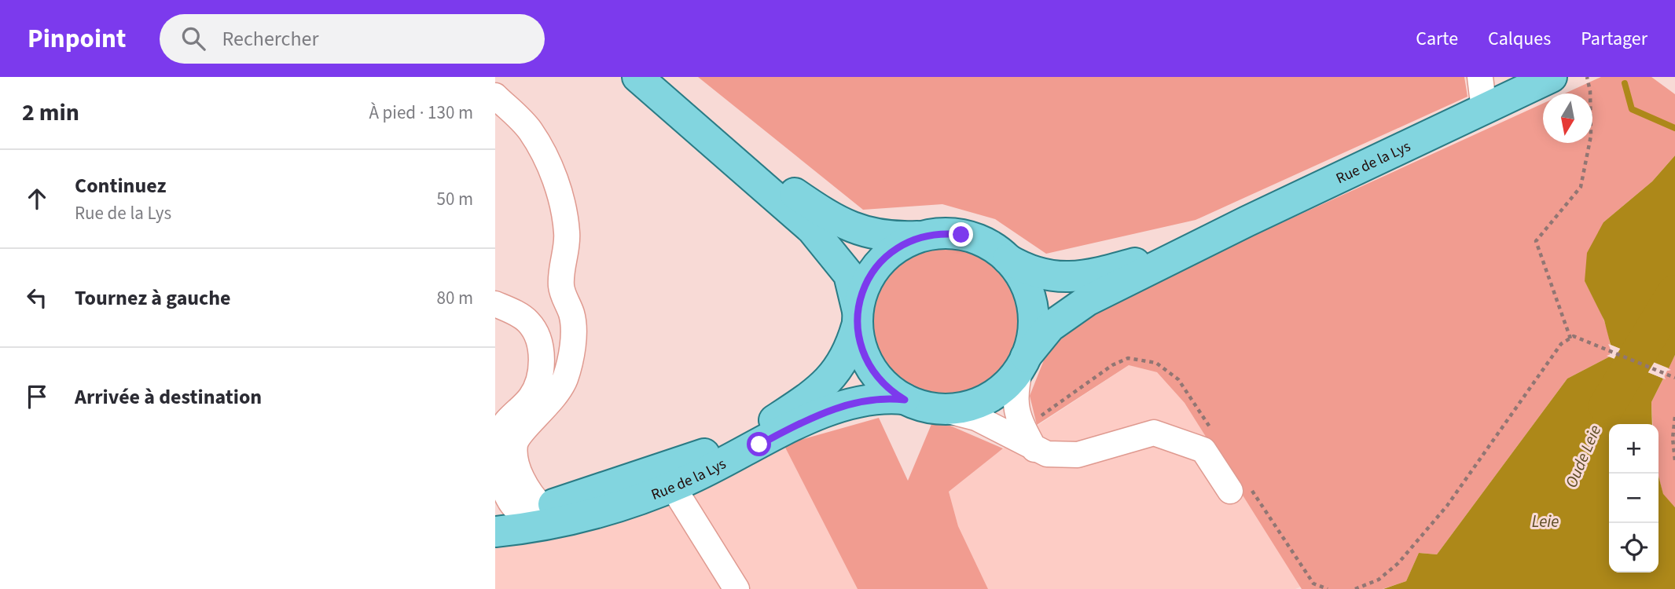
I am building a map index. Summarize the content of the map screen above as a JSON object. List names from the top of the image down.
{
  "streets": {
    "main road": ["Rue de la Lys"]
  },
  "water": ["Oude Leie", "Leie"],
  "north": "bottom",
  "page": {
    "header": "Pinpoint",
    "search": "Rechercher",
    "nav": ["Carte", "Calques", "Partager"],
    "heading": ["2 min", "À pied · 130 m"],
    "list": [
      ["Continuez", "Rue de la Lys", "50 m"],
      ["Tournez à gauche", "80 m"],
      "Arrivée à destination"
    ],
    "map_buttons": ["+", "−"]
  }
}
